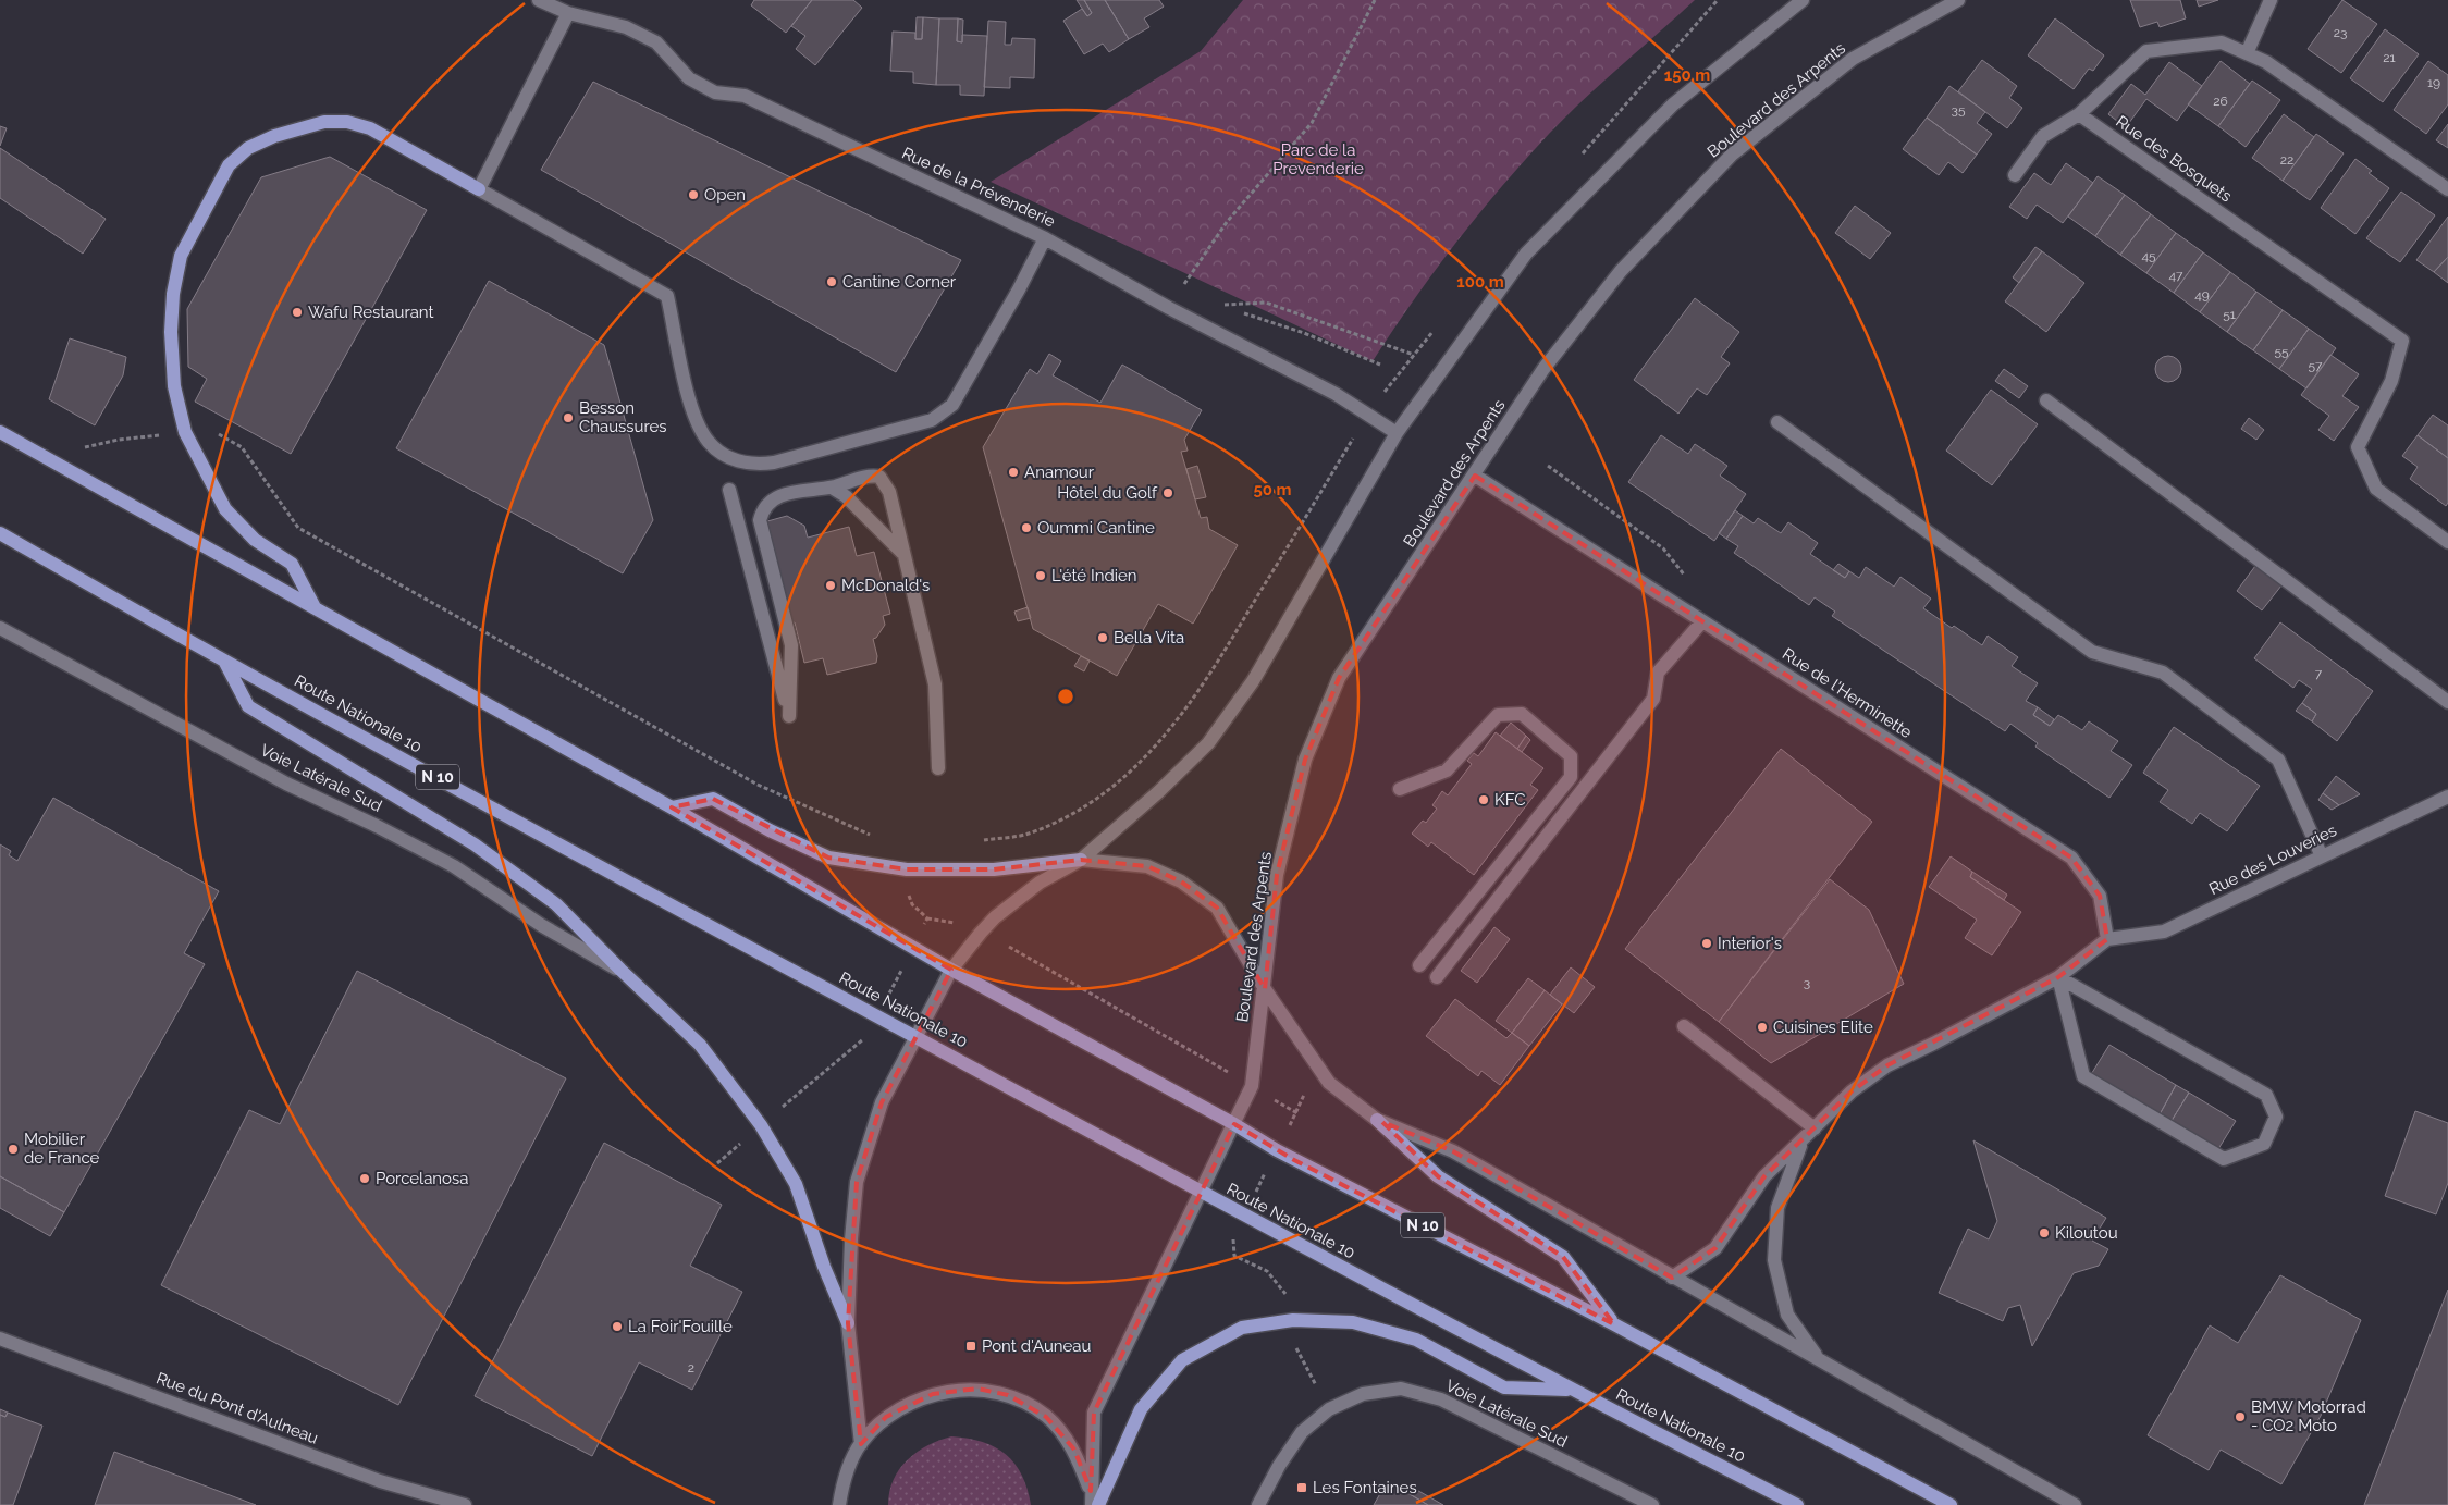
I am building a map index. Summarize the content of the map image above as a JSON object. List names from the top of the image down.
{
  "streets": {
    "main road": ["Route Nationale 10", "N 10"],
    "street": [
      "Boulevard des Arpents",
      "Rue des Bosquets",
      "Rue de la Prévenderie",
      "Rue de l'Herminette",
      "Voie Latérale Sud",
      "Rue des Louveries",
      "Rue du Pont d'Aulneau"
    ]
  },
  "crossings": [
    ["Boulevard des Arpents", "Rue de l'Herminette"],
    ["Boulevard des Arpents", "Route Nationale 10"],
    ["Boulevard des Arpents", "N 10"],
    ["Rue de l'Herminette", "Rue des Louveries"]
  ],
  "parks": ["Parc de la Prevenderie"],
  "places": {
    "other": [
      "Open",
      "Cantine Corner",
      "Wafu Restaurant",
      "Besson Chaussures",
      "Anamour",
      "Hôtel du Golf",
      "Oummi Cantine",
      "L'été Indien",
      "McDonald's",
      "Bella Vita",
      "KFC",
      "Interior's",
      "Cuisines Elite",
      "Mobilier de France",
      "Porcelanosa",
      "Kiloutou",
      "La Foir'Fouille",
      "BMW Motorrad - CO2 Moto"
    ],
    "transit": ["Pont d'Auneau", "Les Fontaines"]
  },
  "house_numbers": [
    "23",
    "21",
    "19",
    "26",
    "35",
    "22",
    "45",
    "47",
    "49",
    "51",
    "55",
    "57",
    "7",
    "3",
    "2"
  ],
  "rings": ["150 m", "100 m", "50 m"]
}
